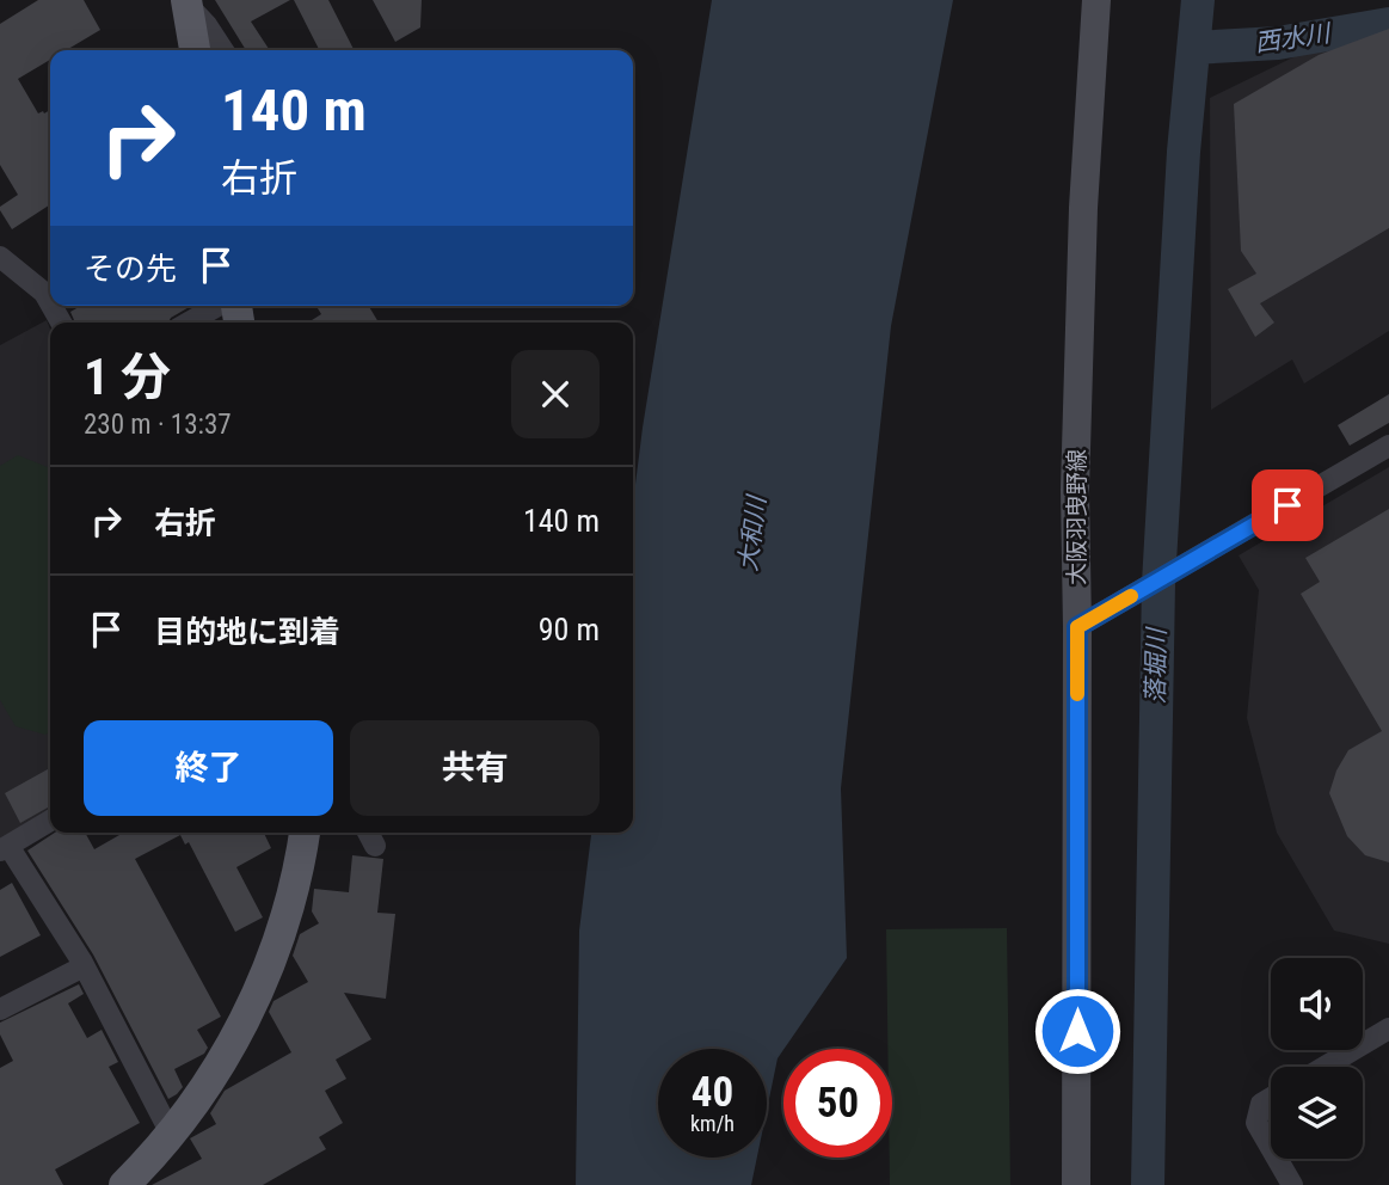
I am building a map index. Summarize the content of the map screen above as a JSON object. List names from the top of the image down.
{
  "streets": {
    "main road": ["大阪羽曳野線"]
  },
  "water": ["西水川", "大和川", "落堀川"],
  "page": {
    "turn": ["140 m", "右折"],
    "then": "その先",
    "heading": ["1 分", "230 m · 13:37"],
    "list": [
      {
        "name": "右折",
        "value": "140 m"
      },
      {
        "name": "目的地に到着",
        "value": "90 m"
      }
    ],
    "buttons": ["終了", "共有"],
    "speed": "40 km/h",
    "limit": "50"
  }
}
